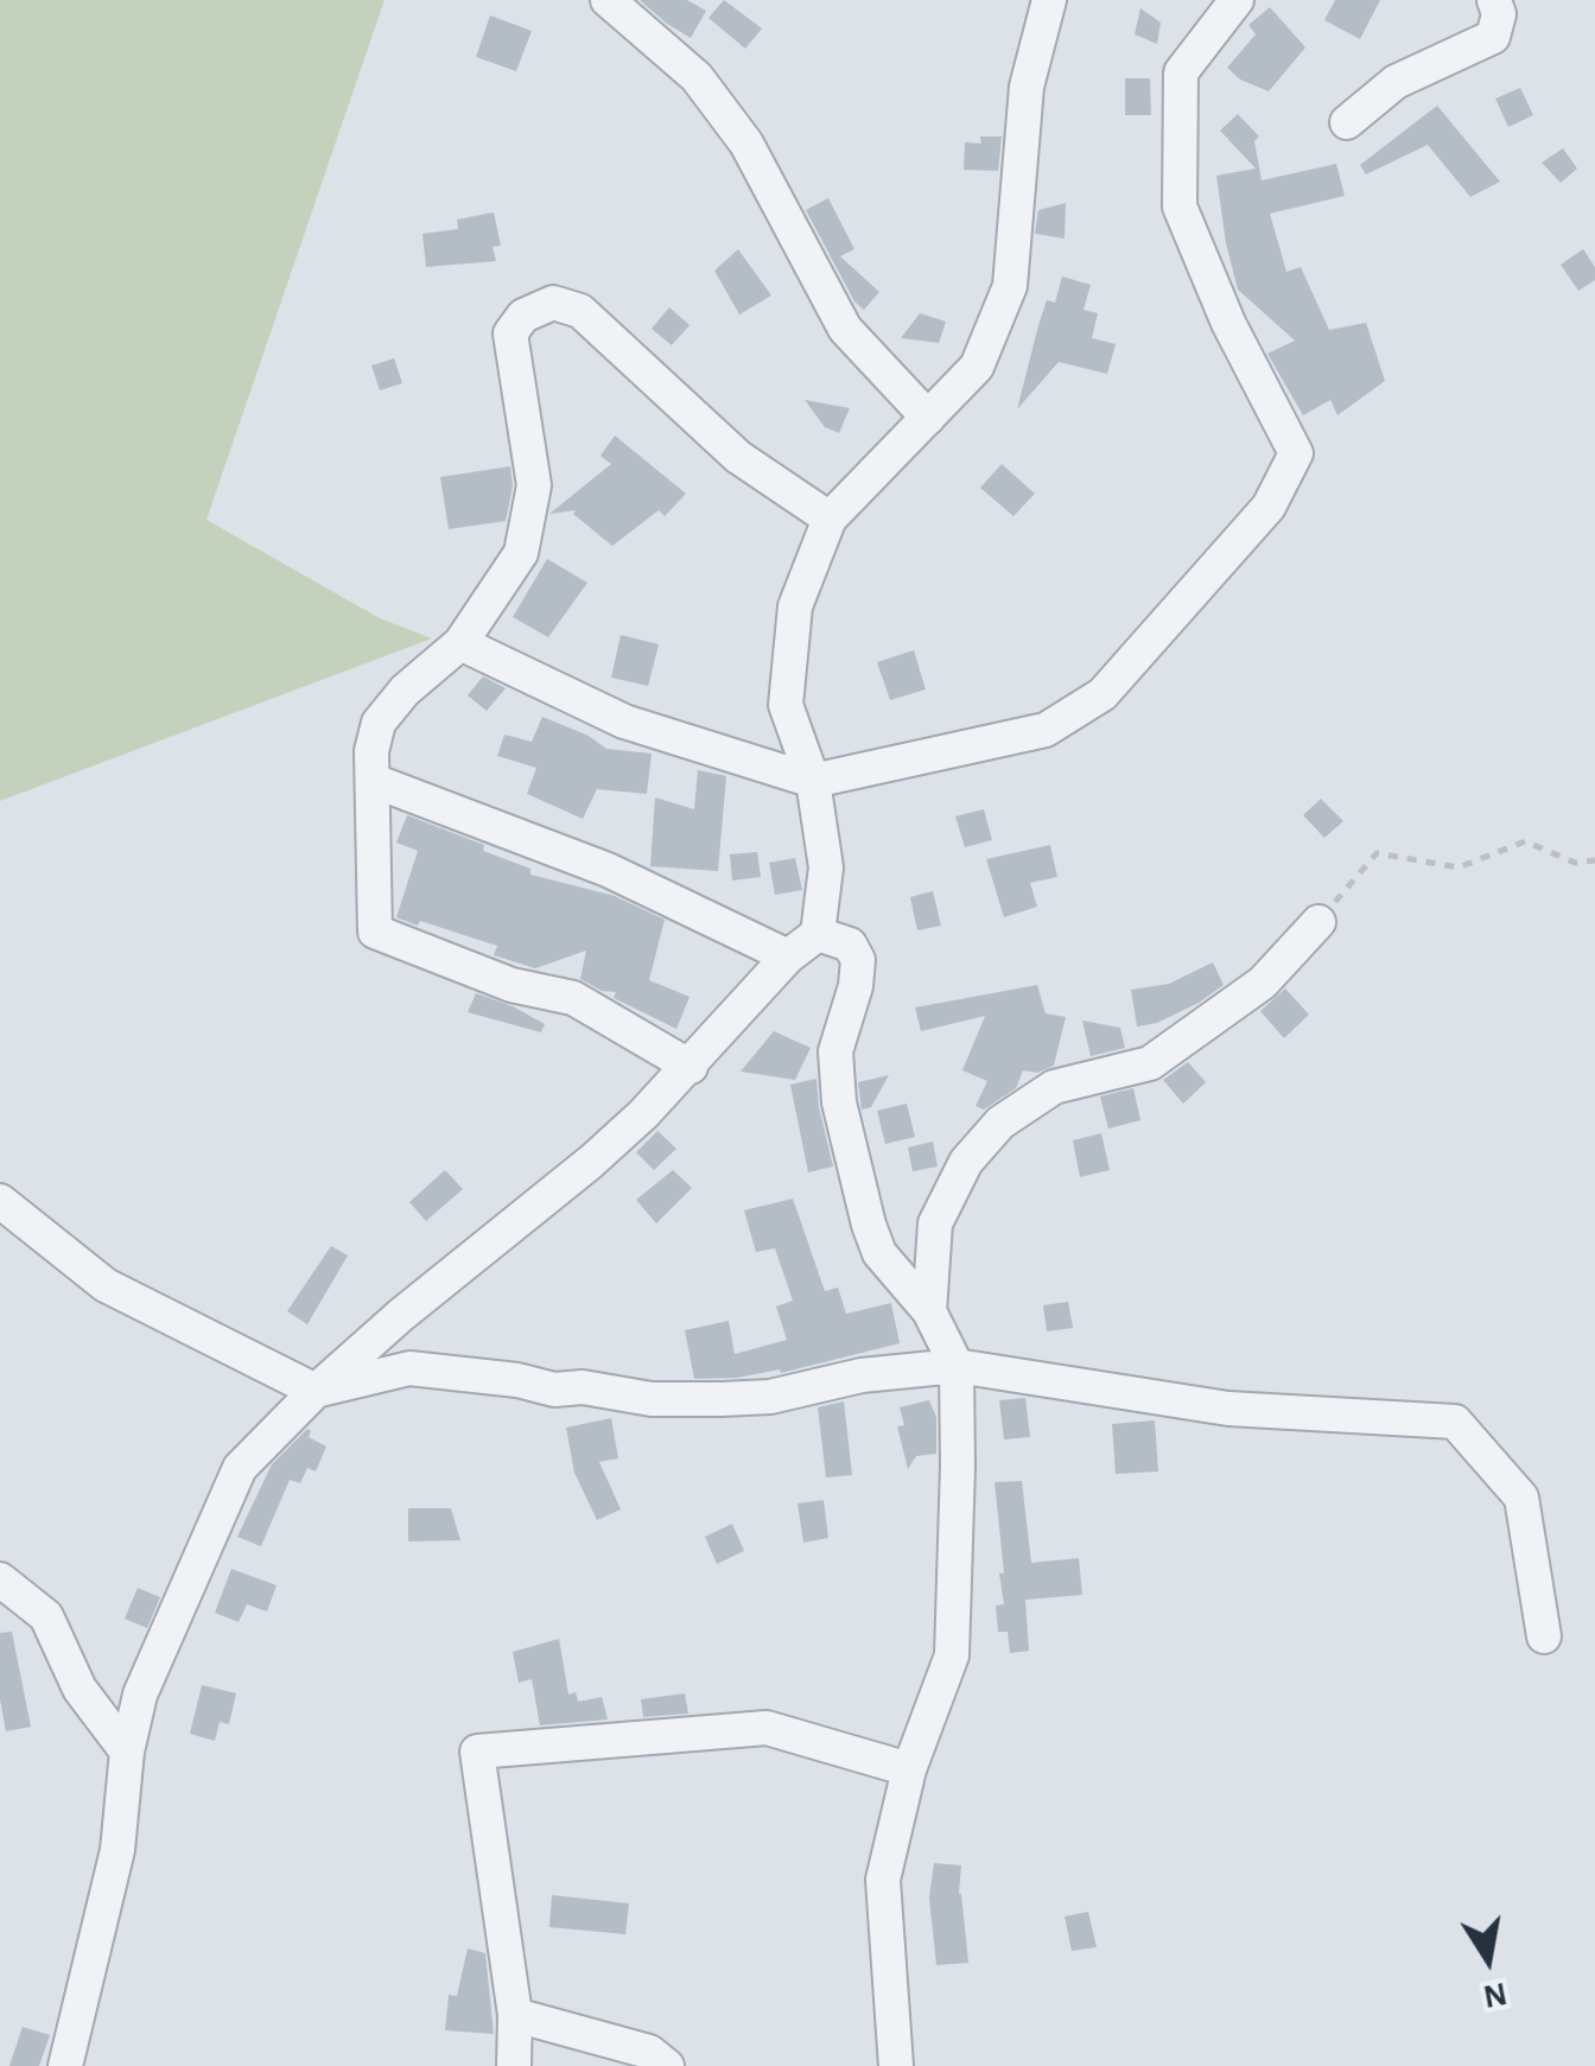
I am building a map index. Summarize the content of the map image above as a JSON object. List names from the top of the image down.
{
  "north": "bottom"
}
